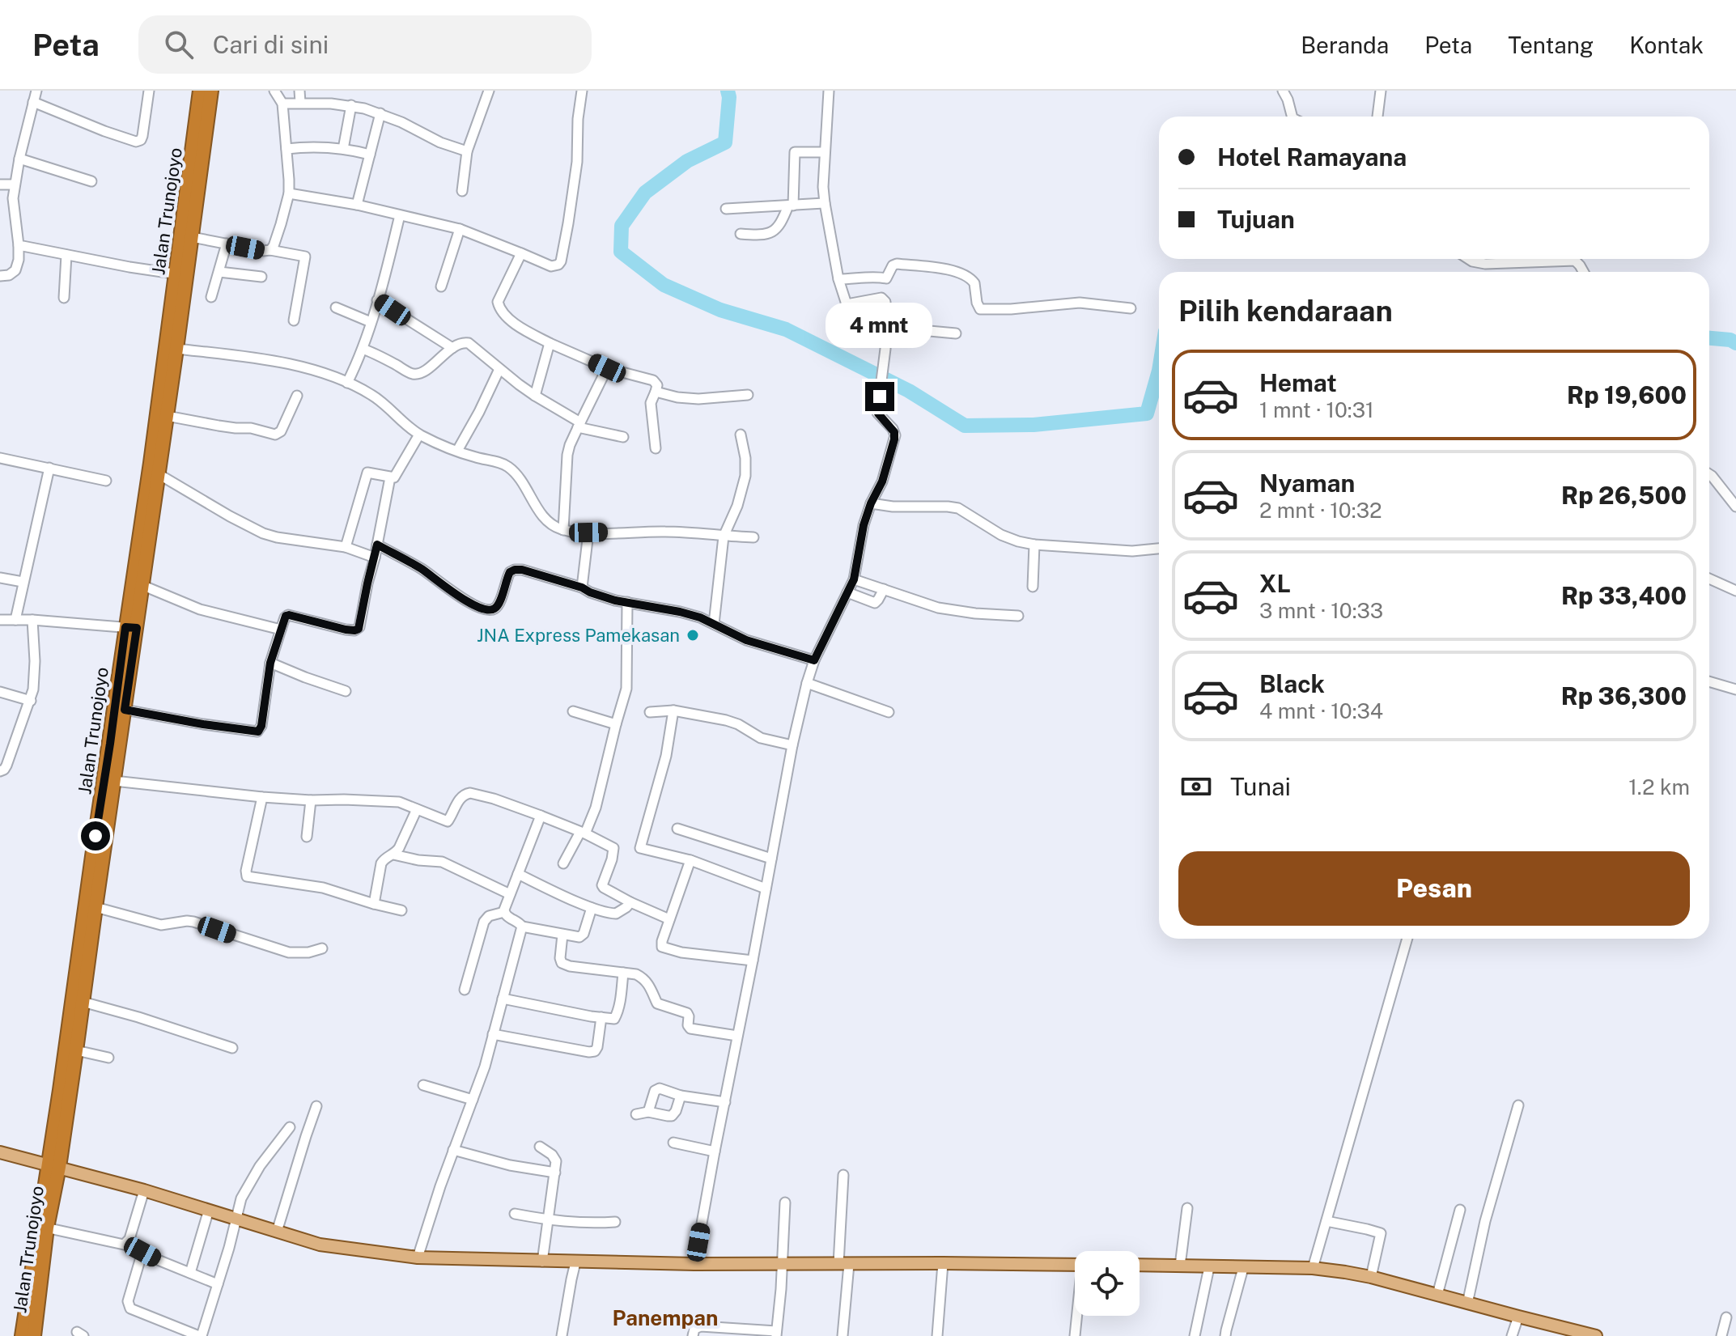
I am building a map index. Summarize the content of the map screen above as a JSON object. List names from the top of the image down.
{
  "streets": {
    "highway": ["Jalan Trunojoyo"]
  },
  "districts": ["Panempan"],
  "places": ["JNA Express Pamekasan"],
  "page": {
    "header": "Peta",
    "search": "Cari di sini",
    "nav": [
      "Beranda",
      "Peta",
      "Tentang",
      "Kontak"
    ],
    "banner": ["Hotel Ramayana", "Tujuan"],
    "heading": "Pilih kendaraan",
    "bubble": "4 mnt",
    "list": [
      {
        "name": "Hemat",
        "note": "1 mnt · 10:31",
        "value": "Rp 19,600"
      },
      {
        "name": "Nyaman",
        "note": "2 mnt · 10:32",
        "value": "Rp 26,500"
      },
      {
        "name": "XL",
        "note": "3 mnt · 10:33",
        "value": "Rp 33,400"
      },
      {
        "name": "Black",
        "note": "4 mnt · 10:34",
        "value": "Rp 36,300"
      }
    ],
    "pay": ["Tunai", "1.2 km"],
    "buttons": "Pesan"
  }
}
